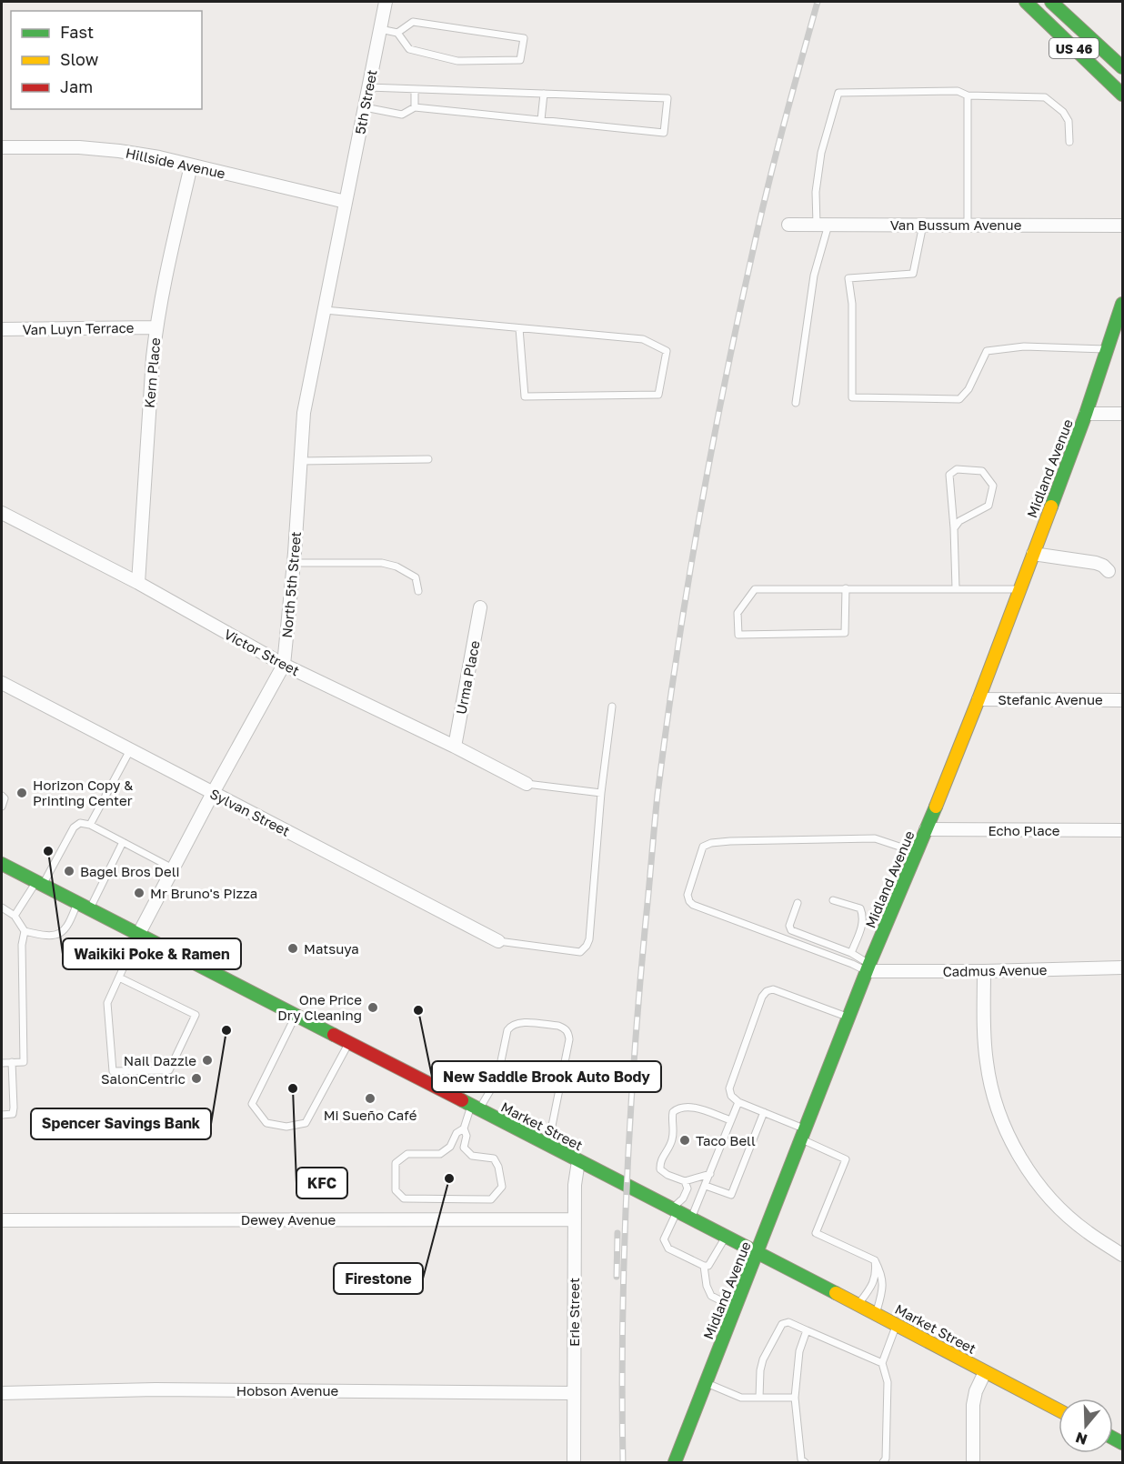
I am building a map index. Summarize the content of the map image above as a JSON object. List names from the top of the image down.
{
  "streets": {
    "main road": ["US 46", "Midland Avenue", "Market Street"],
    "street": [
      "5th Street",
      "Hillside Avenue",
      "Van Bussum Avenue",
      "Van Luyn Terrace",
      "Kern Place",
      "North 5th Street",
      "Victor Street",
      "Urma Place",
      "Stefanic Avenue",
      "Sylvan Street",
      "Echo Place",
      "Cadmus Avenue",
      "Dewey Avenue",
      "Erie Street",
      "Hobson Avenue"
    ]
  },
  "crossings": [
    ["5th Street", "Hillside Avenue"],
    ["5th Street", "North 5th Street"],
    ["Hillside Avenue", "Kern Place"],
    ["Hillside Avenue", "North 5th Street"],
    ["Van Luyn Terrace", "Kern Place"],
    ["Kern Place", "Victor Street"],
    ["Midland Avenue", "Stefanic Avenue"],
    ["Midland Avenue", "Echo Place"],
    ["Midland Avenue", "Cadmus Avenue"],
    ["Midland Avenue", "Market Street"],
    ["North 5th Street", "Victor Street"],
    ["North 5th Street", "Sylvan Street"],
    ["North 5th Street", "Market Street"],
    ["Victor Street", "Urma Place"],
    ["Market Street", "Erie Street"],
    ["Dewey Avenue", "Erie Street"],
    ["Erie Street", "Hobson Avenue"]
  ],
  "places": [
    "Horizon Copy & Printing Center",
    "Waikiki Poke & Ramen",
    "Bagel Bros Deli",
    "Mr Bruno's Pizza",
    "Matsuya",
    "One Price Dry Cleaning",
    "New Saddle Brook Auto Body",
    "Spencer Savings Bank",
    "Nail Dazzle",
    "SalonCentric",
    "KFC",
    "Mi Sueño Café",
    "Taco Bell",
    "Firestone"
  ],
  "legend": ["Fast", "Slow", "Jam"],
  "north": "bottom"
}
